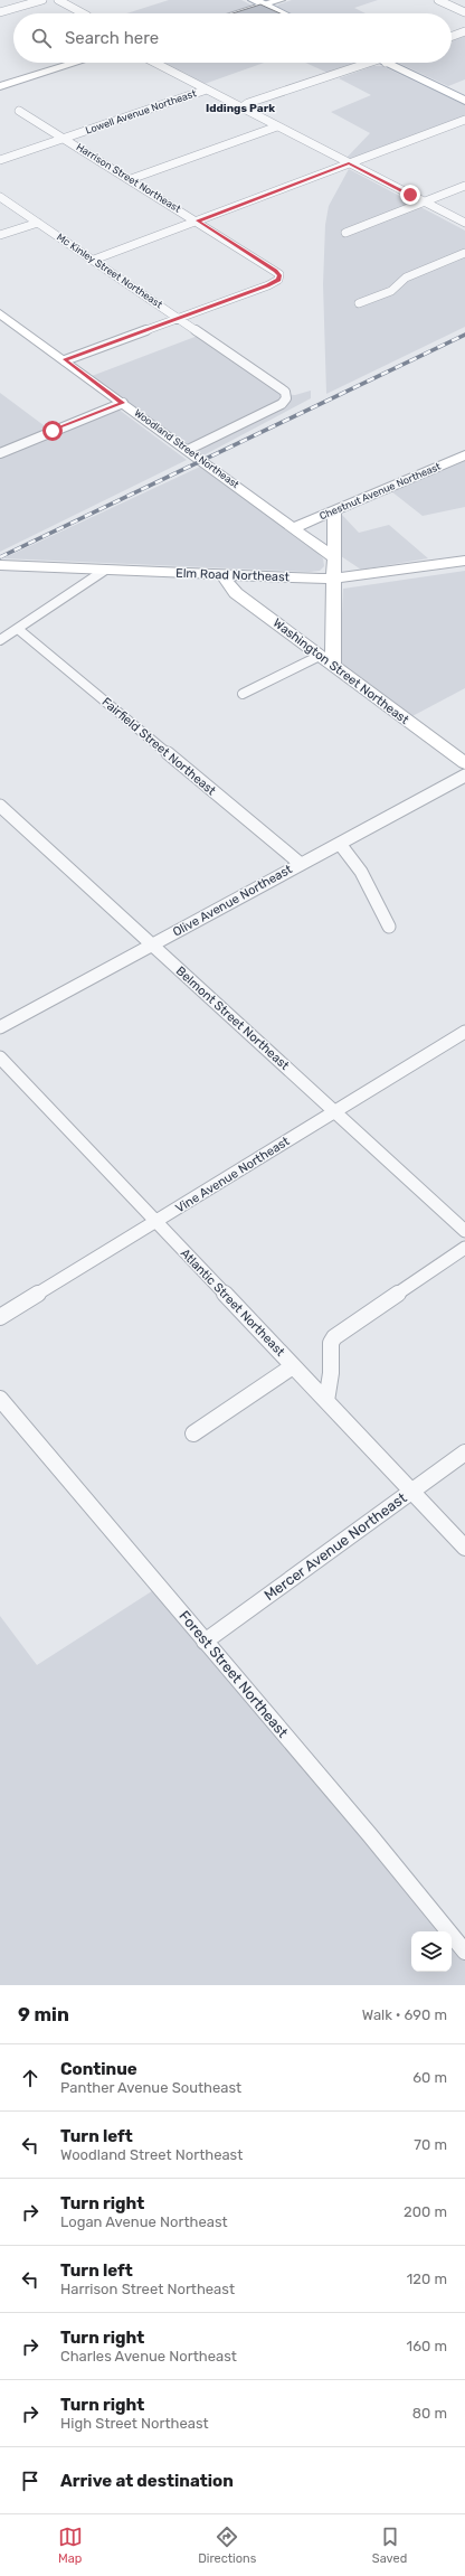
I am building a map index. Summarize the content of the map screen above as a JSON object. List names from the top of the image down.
{
  "streets": {
    "street": [
      "Lowell Avenue Northeast",
      "Harrison Street Northeast",
      "Mc Kinley Street Northeast",
      "Woodland Street Northeast",
      "Chestnut Avenue Northeast",
      "Elm Road Northeast",
      "Washington Street Northeast",
      "Fairfield Street Northeast",
      "Olive Avenue Northeast",
      "Belmont Street Northeast",
      "Vine Avenue Northeast",
      "Atlantic Street Northeast",
      "Mercer Avenue Northeast",
      "Forest Street Northeast"
    ]
  },
  "crossings": [
    ["Lowell Avenue Northeast", "Harrison Street Northeast"],
    ["Harrison Street Northeast", "Mc Kinley Street Northeast"],
    ["Mc Kinley Street Northeast", "Woodland Street Northeast"],
    ["Woodland Street Northeast", "Chestnut Avenue Northeast"],
    ["Elm Road Northeast", "Washington Street Northeast"],
    ["Fairfield Street Northeast", "Olive Avenue Northeast"],
    ["Olive Avenue Northeast", "Belmont Street Northeast"],
    ["Belmont Street Northeast", "Vine Avenue Northeast"],
    ["Vine Avenue Northeast", "Atlantic Street Northeast"],
    ["Atlantic Street Northeast", "Mercer Avenue Northeast"],
    ["Mercer Avenue Northeast", "Forest Street Northeast"]
  ],
  "districts": ["Iddings Park"],
  "page": {
    "search": "Search here",
    "heading": ["9 min", "Walk · 690 m"],
    "list": [
      ["Continue", "Panther Avenue Southeast", "60 m"],
      ["Turn left", "Woodland Street Northeast", "70 m"],
      ["Turn right", "Logan Avenue Northeast", "200 m"],
      ["Turn left", "Harrison Street Northeast", "120 m"],
      ["Turn right", "Charles Avenue Northeast", "160 m"],
      ["Turn right", "High Street Northeast", "80 m"],
      "Arrive at destination"
    ],
    "nav": ["Map", "Directions", "Saved"]
  }
}
